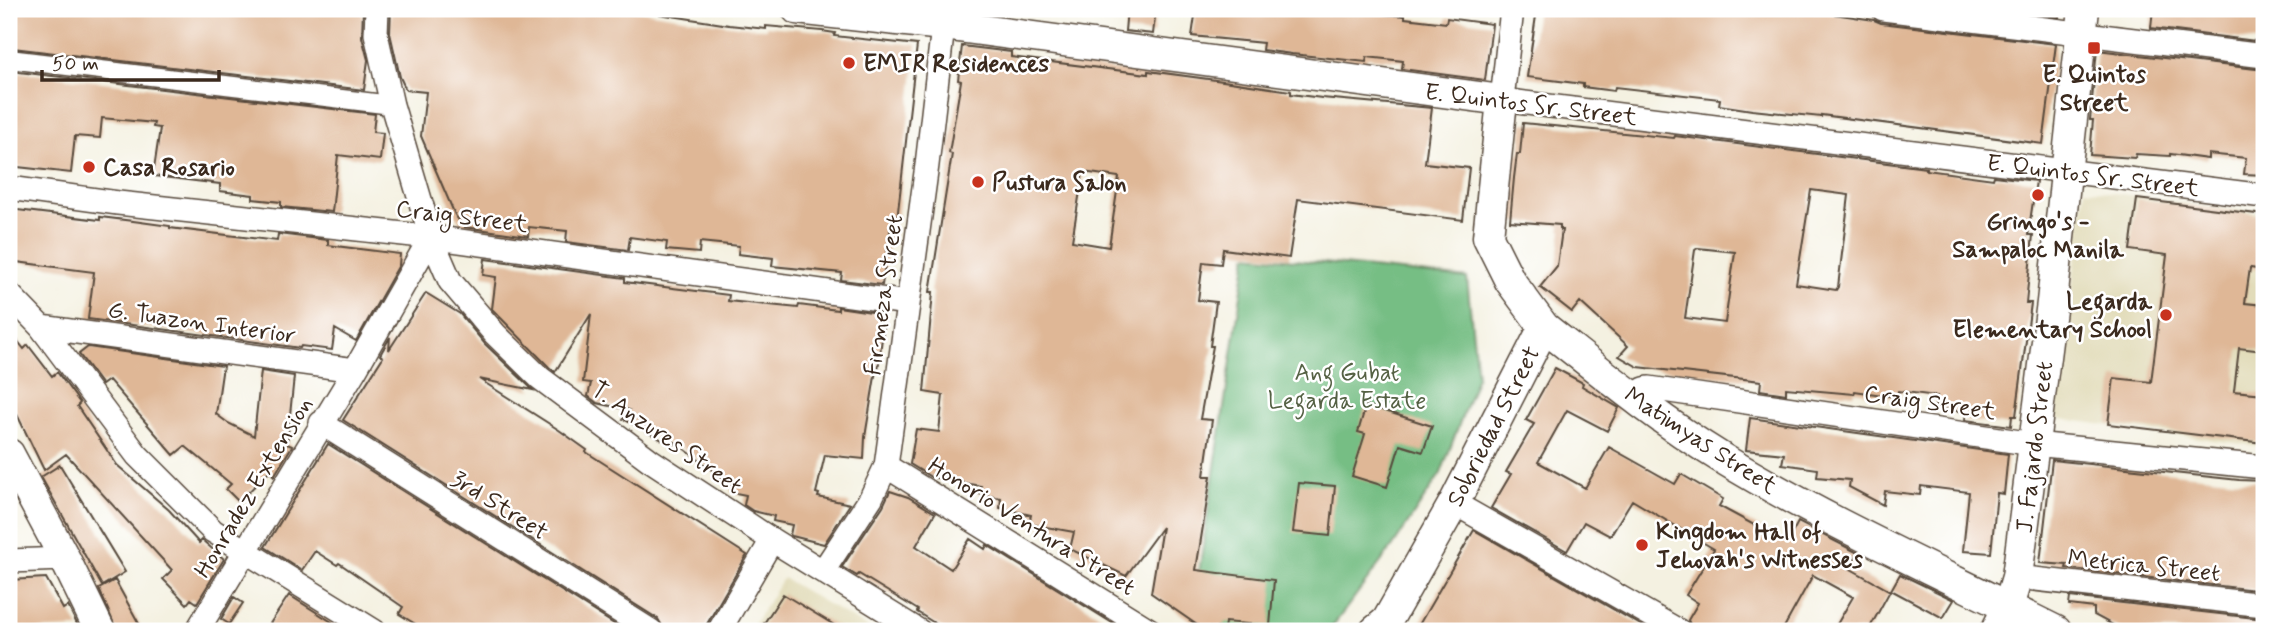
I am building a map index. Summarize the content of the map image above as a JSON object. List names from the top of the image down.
{
  "streets": {
    "street": [
      "E. Quintos Sr. Street",
      "Craig Street",
      "Firmeza Street",
      "G. Tuazon Interior",
      "Sobriedad Street",
      "T. Anzures Street",
      "Matimyas Street",
      "J. Fajardo Street",
      "Honradez Extension",
      "3rd Street",
      "Honorio Ventura Street",
      "Metrica Street"
    ]
  },
  "crossings": [
    ["E. Quintos Sr. Street", "Firmeza Street"],
    ["E. Quintos Sr. Street", "Sobriedad Street"],
    ["E. Quintos Sr. Street", "J. Fajardo Street"],
    ["Craig Street", "Firmeza Street"],
    ["Craig Street", "T. Anzures Street"],
    ["Craig Street", "Matimyas Street"],
    ["Craig Street", "J. Fajardo Street"],
    ["Craig Street", "Honradez Extension"],
    ["Firmeza Street", "T. Anzures Street"],
    ["Firmeza Street", "Honorio Ventura Street"],
    ["G. Tuazon Interior", "Honradez Extension"],
    ["Sobriedad Street", "Matimyas Street"],
    ["T. Anzures Street", "Honradez Extension"],
    ["Matimyas Street", "J. Fajardo Street"],
    ["J. Fajardo Street", "Metrica Street"],
    ["Honradez Extension", "3rd Street"]
  ],
  "parks": ["Ang Gubat Legarda Estate"],
  "places": {
    "transit": ["E. Quintos Street"],
    "other": [
      "EMIR Residences",
      "Casa Rosario",
      "Pustura Salon",
      "Gringo's - Sampaloc Manila",
      "Legarda Elementary School",
      "Kingdom Hall of Jehovah's Witnesses"
    ]
  },
  "scale_bar": "50 m"
}
